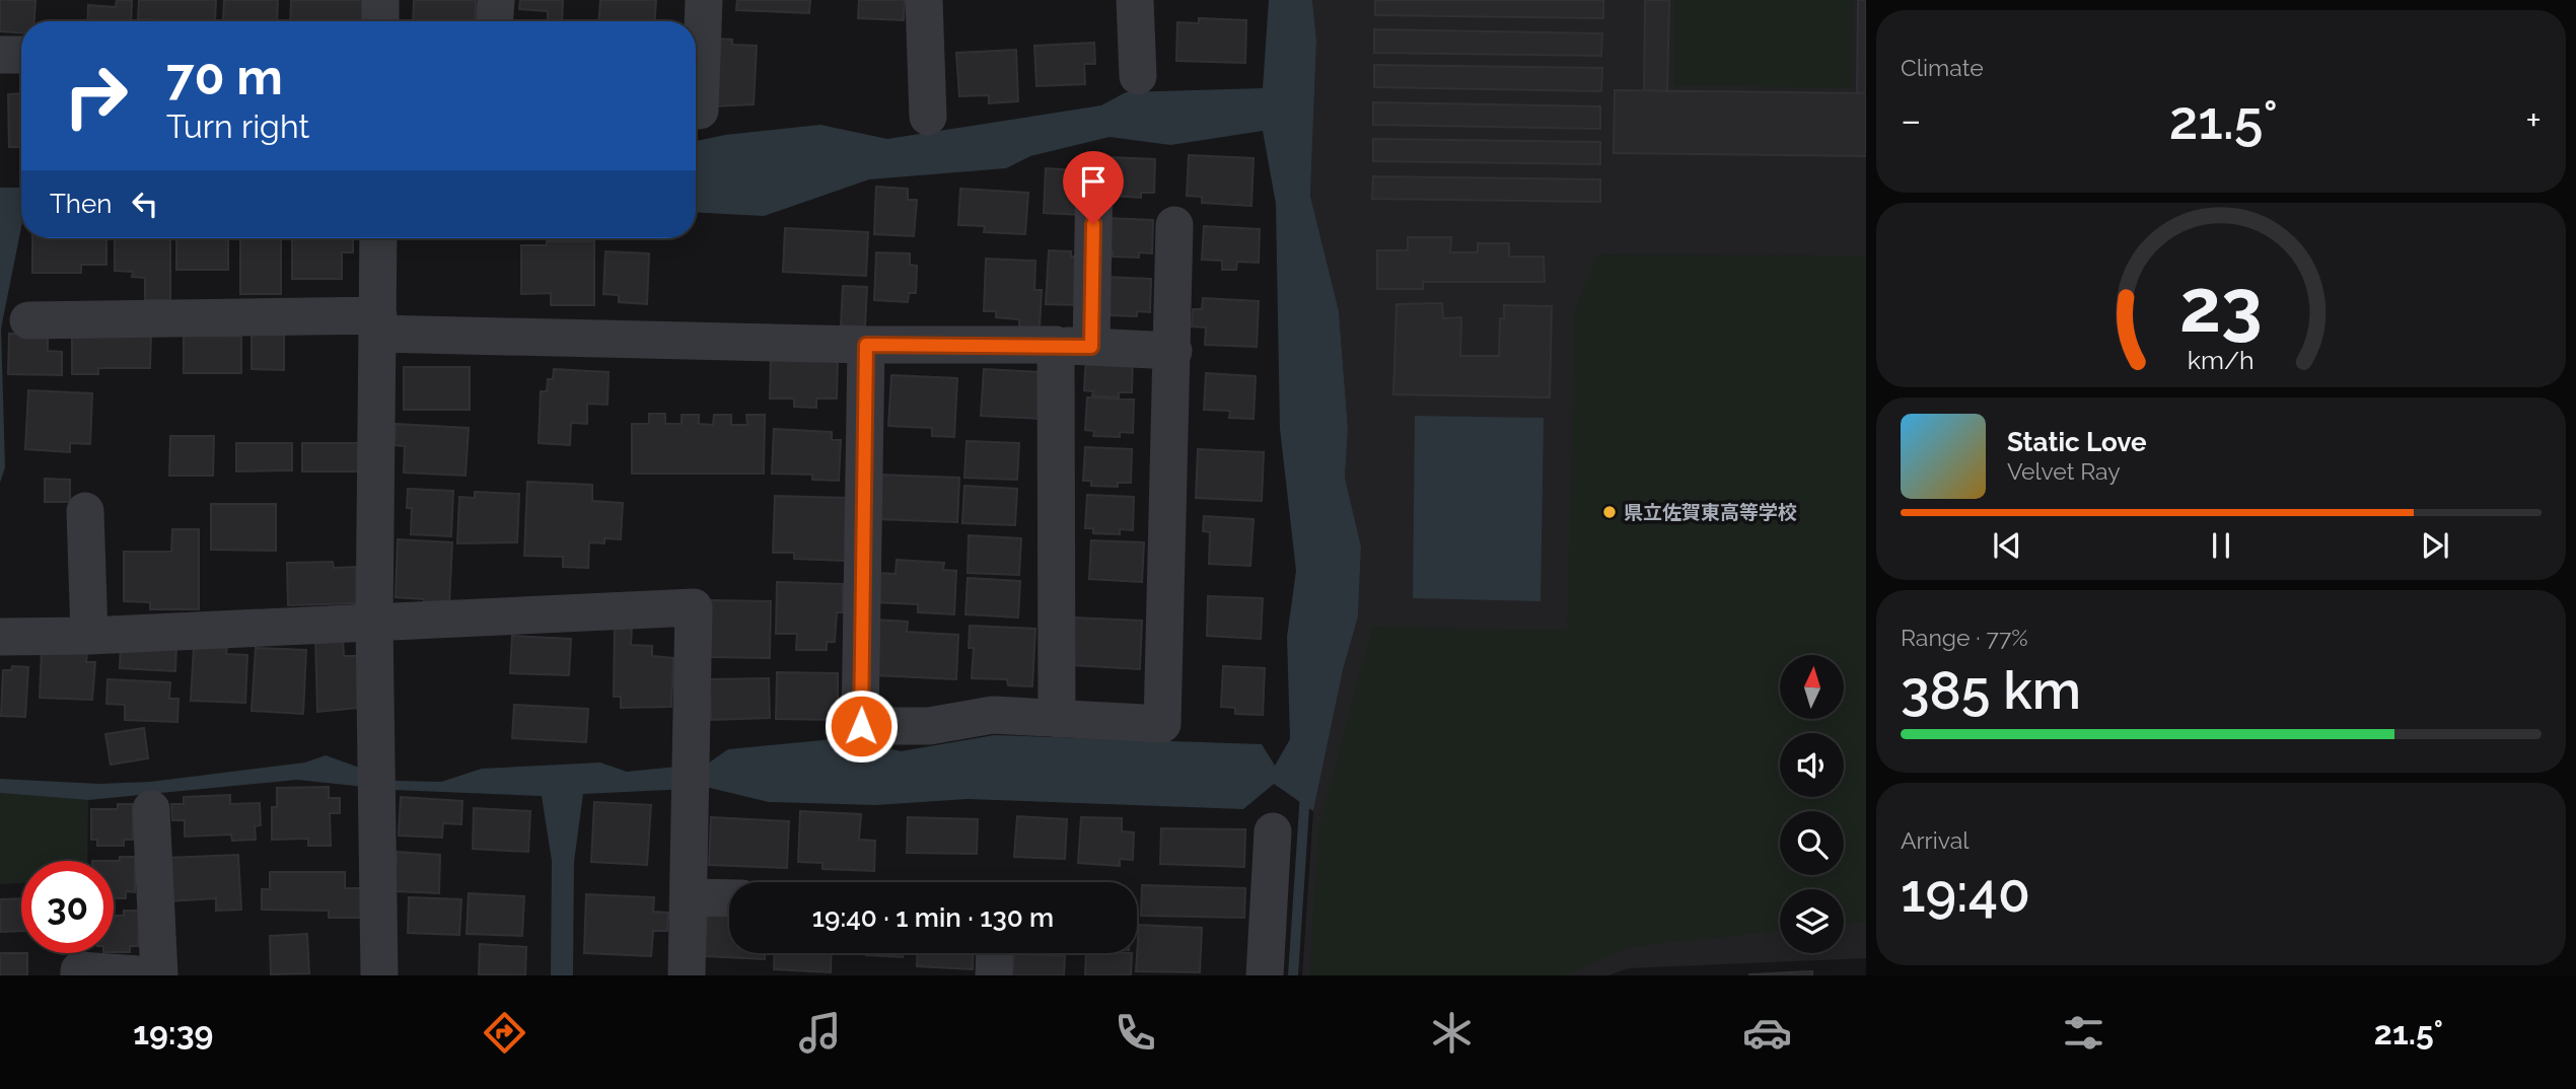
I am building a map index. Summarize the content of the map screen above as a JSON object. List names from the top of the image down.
{
  "places": ["県立佐賀東高等学校"],
  "north": "top",
  "page": {
    "tile": [
      "Climate",
      ["Range · 77%", "385 km"],
      ["Arrival", "19:40"]
    ],
    "turn": ["70 m", "Turn right"],
    "heat": ["−", "21.5°", "+"],
    "then": "Then",
    "song": ["Static Love", "Velvet Ray"],
    "limit": "30",
    "trip": "19:40 · 1 min · 130 m",
    "tabs": ["19:39", "21.5°"],
    "gauge": ["23", "km/h"]
  }
}
